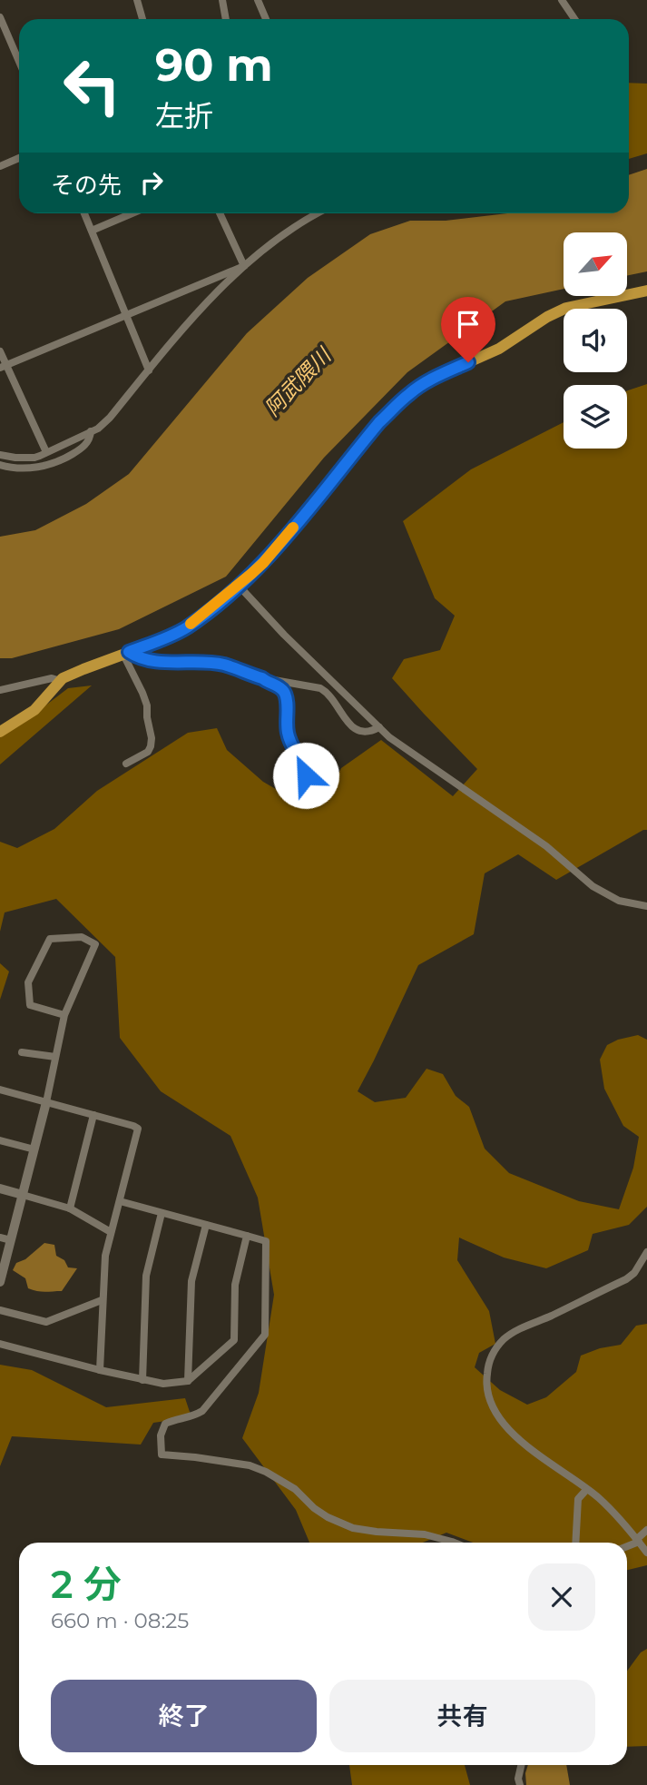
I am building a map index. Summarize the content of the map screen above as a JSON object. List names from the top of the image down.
{
  "water": ["阿武隈川"],
  "north": "top right",
  "page": {
    "turn": ["90 m", "左折"],
    "then": "その先",
    "heading": ["2 分", "660 m · 08:25"],
    "buttons": ["終了", "共有"]
  }
}
